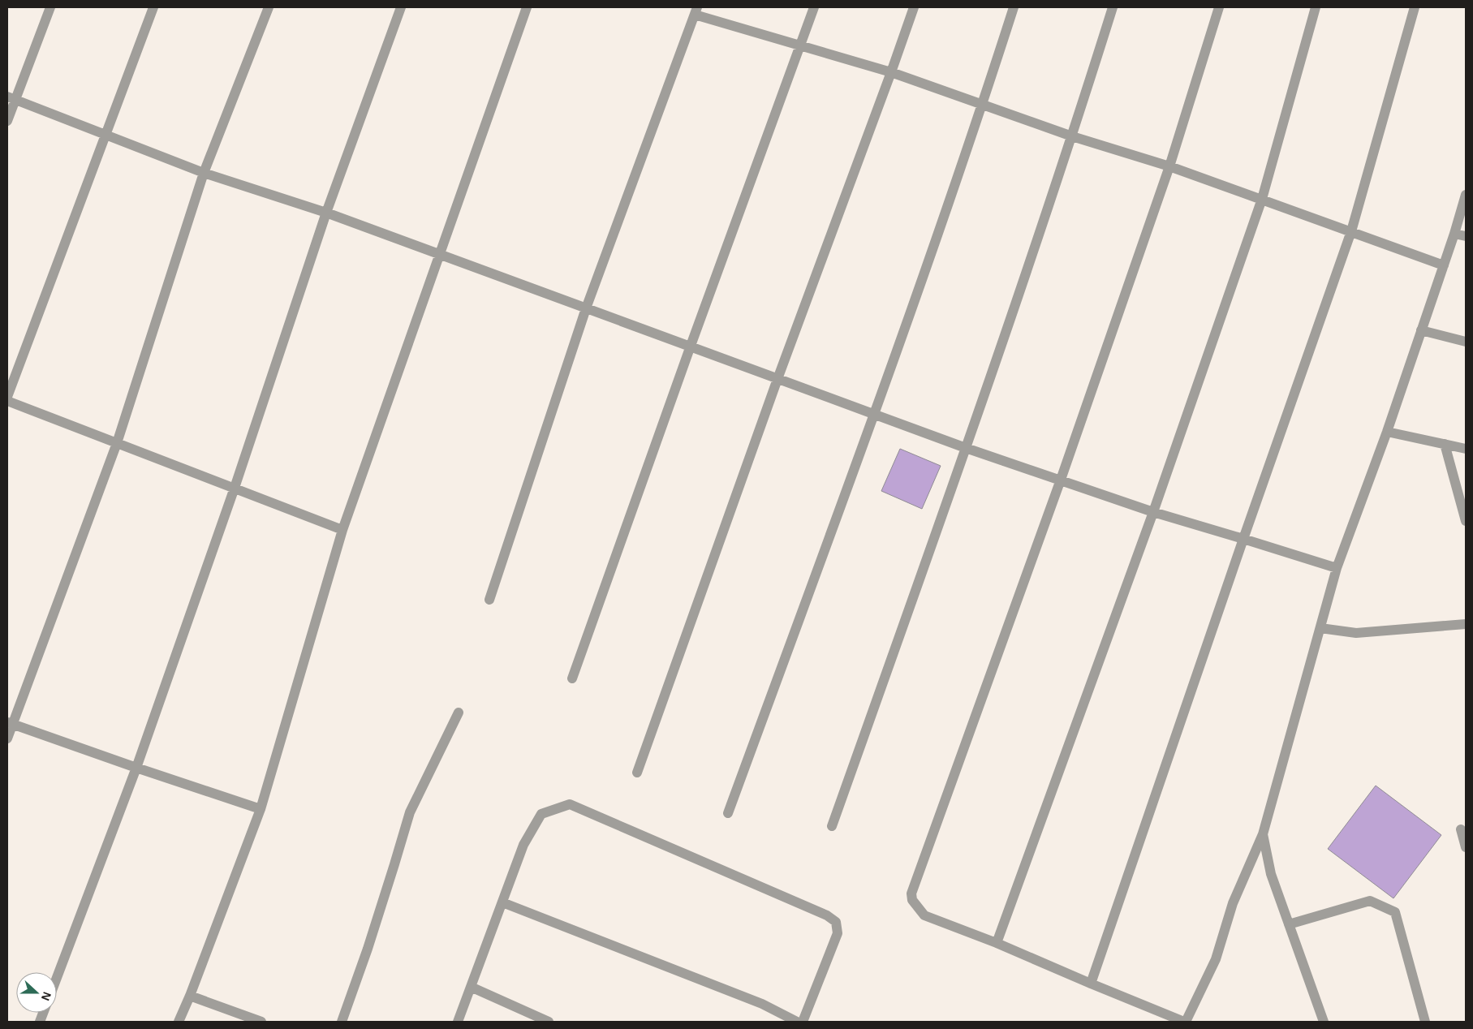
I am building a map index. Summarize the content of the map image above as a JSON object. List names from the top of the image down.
{
  "north": "right"
}
